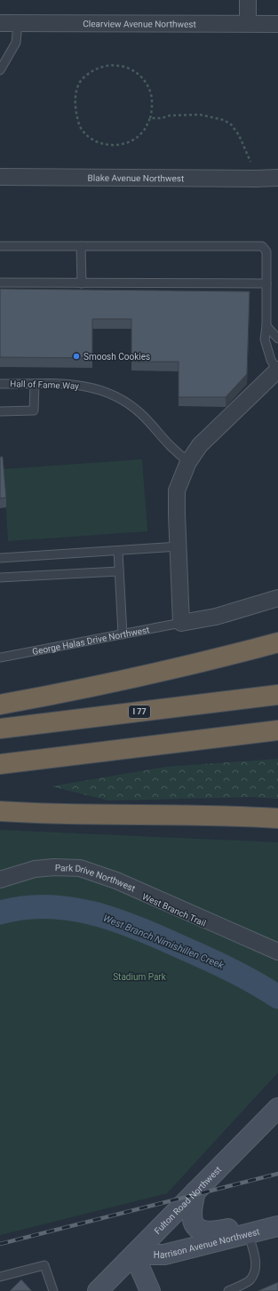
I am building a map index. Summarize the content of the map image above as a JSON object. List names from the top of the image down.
{
  "streets": {
    "highway": ["I 77"],
    "main road": ["Fulton Road Northwest", "Harrison Avenue Northwest"],
    "street": [
      "Clearview Avenue Northwest",
      "Blake Avenue Northwest",
      "George Halas Drive Northwest",
      "Park Drive Northwest"
    ],
    "lane": ["Hall of Fame Way"]
  },
  "crossings": [
    ["Fulton Road Northwest", "Harrison Avenue Northwest"]
  ],
  "water": ["West Branch Nimishillen Creek"],
  "parks": ["Stadium Park"],
  "places": ["Smoosh Cookies"]
}
